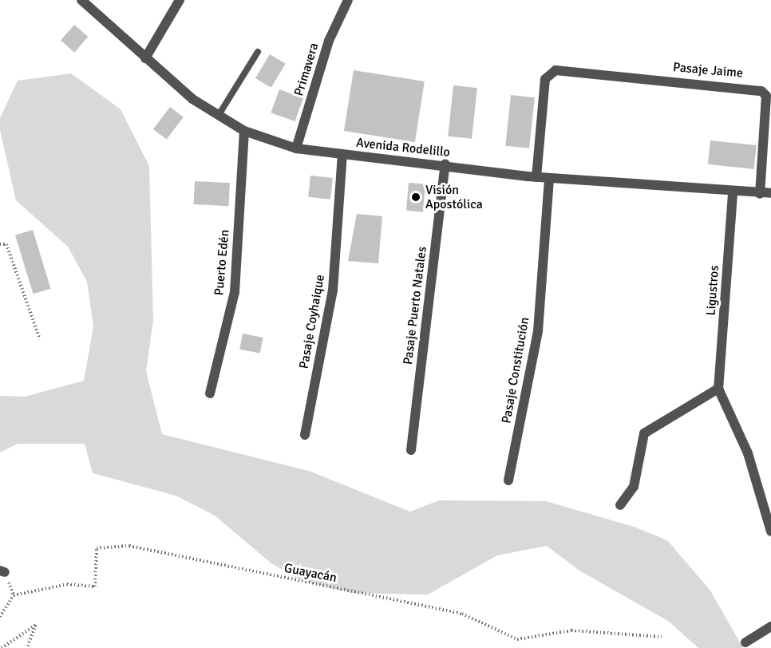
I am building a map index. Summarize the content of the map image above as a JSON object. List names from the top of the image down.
{
  "streets": {
    "street": [
      "Primavera",
      "Pasaje Jaime",
      "Avenida Rodelillo",
      "Puerto Edén",
      "Ligustros",
      "Pasaje Puerto Natales",
      "Pasaje Coyhaique",
      "Pasaje Constitución"
    ],
    "path": ["Guayacán"]
  },
  "crossings": [
    ["Primavera", "Avenida Rodelillo"],
    ["Pasaje Jaime", "Avenida Rodelillo"],
    ["Avenida Rodelillo", "Puerto Edén"],
    ["Avenida Rodelillo", "Ligustros"],
    ["Avenida Rodelillo", "Pasaje Puerto Natales"],
    ["Avenida Rodelillo", "Pasaje Coyhaique"],
    ["Avenida Rodelillo", "Pasaje Constitución"]
  ],
  "places": ["Visión Apostólica"]
}
